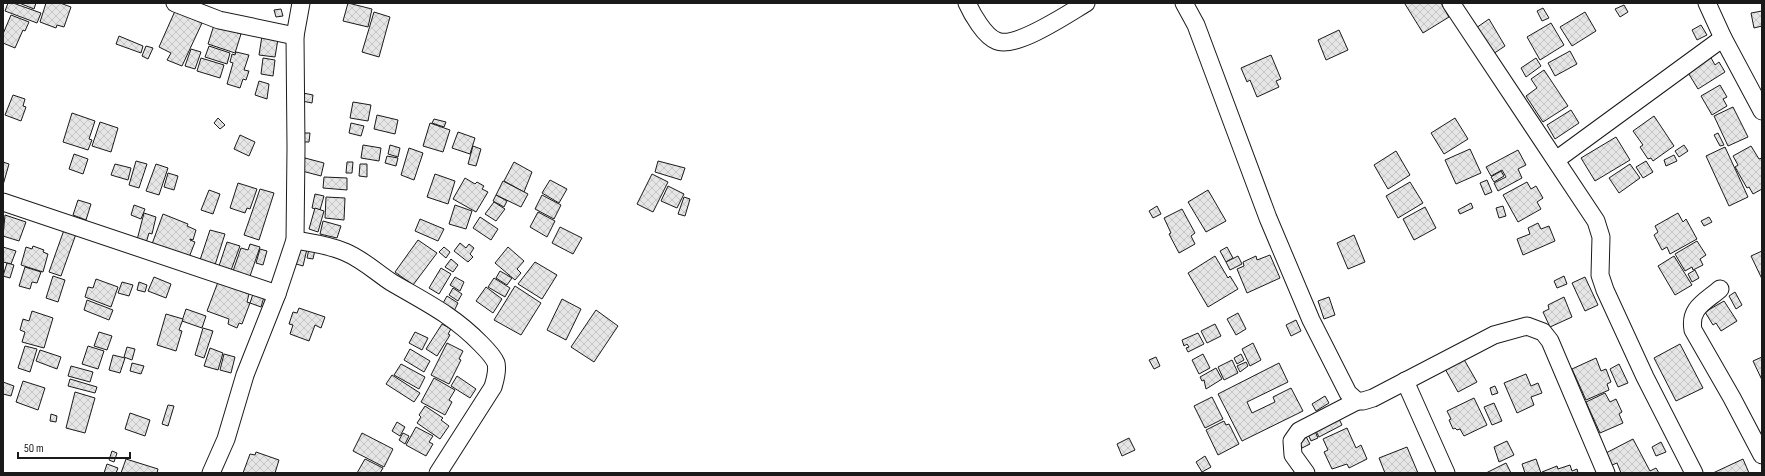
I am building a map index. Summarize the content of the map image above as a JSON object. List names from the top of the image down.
{
  "scale_bar": "50 m"
}
